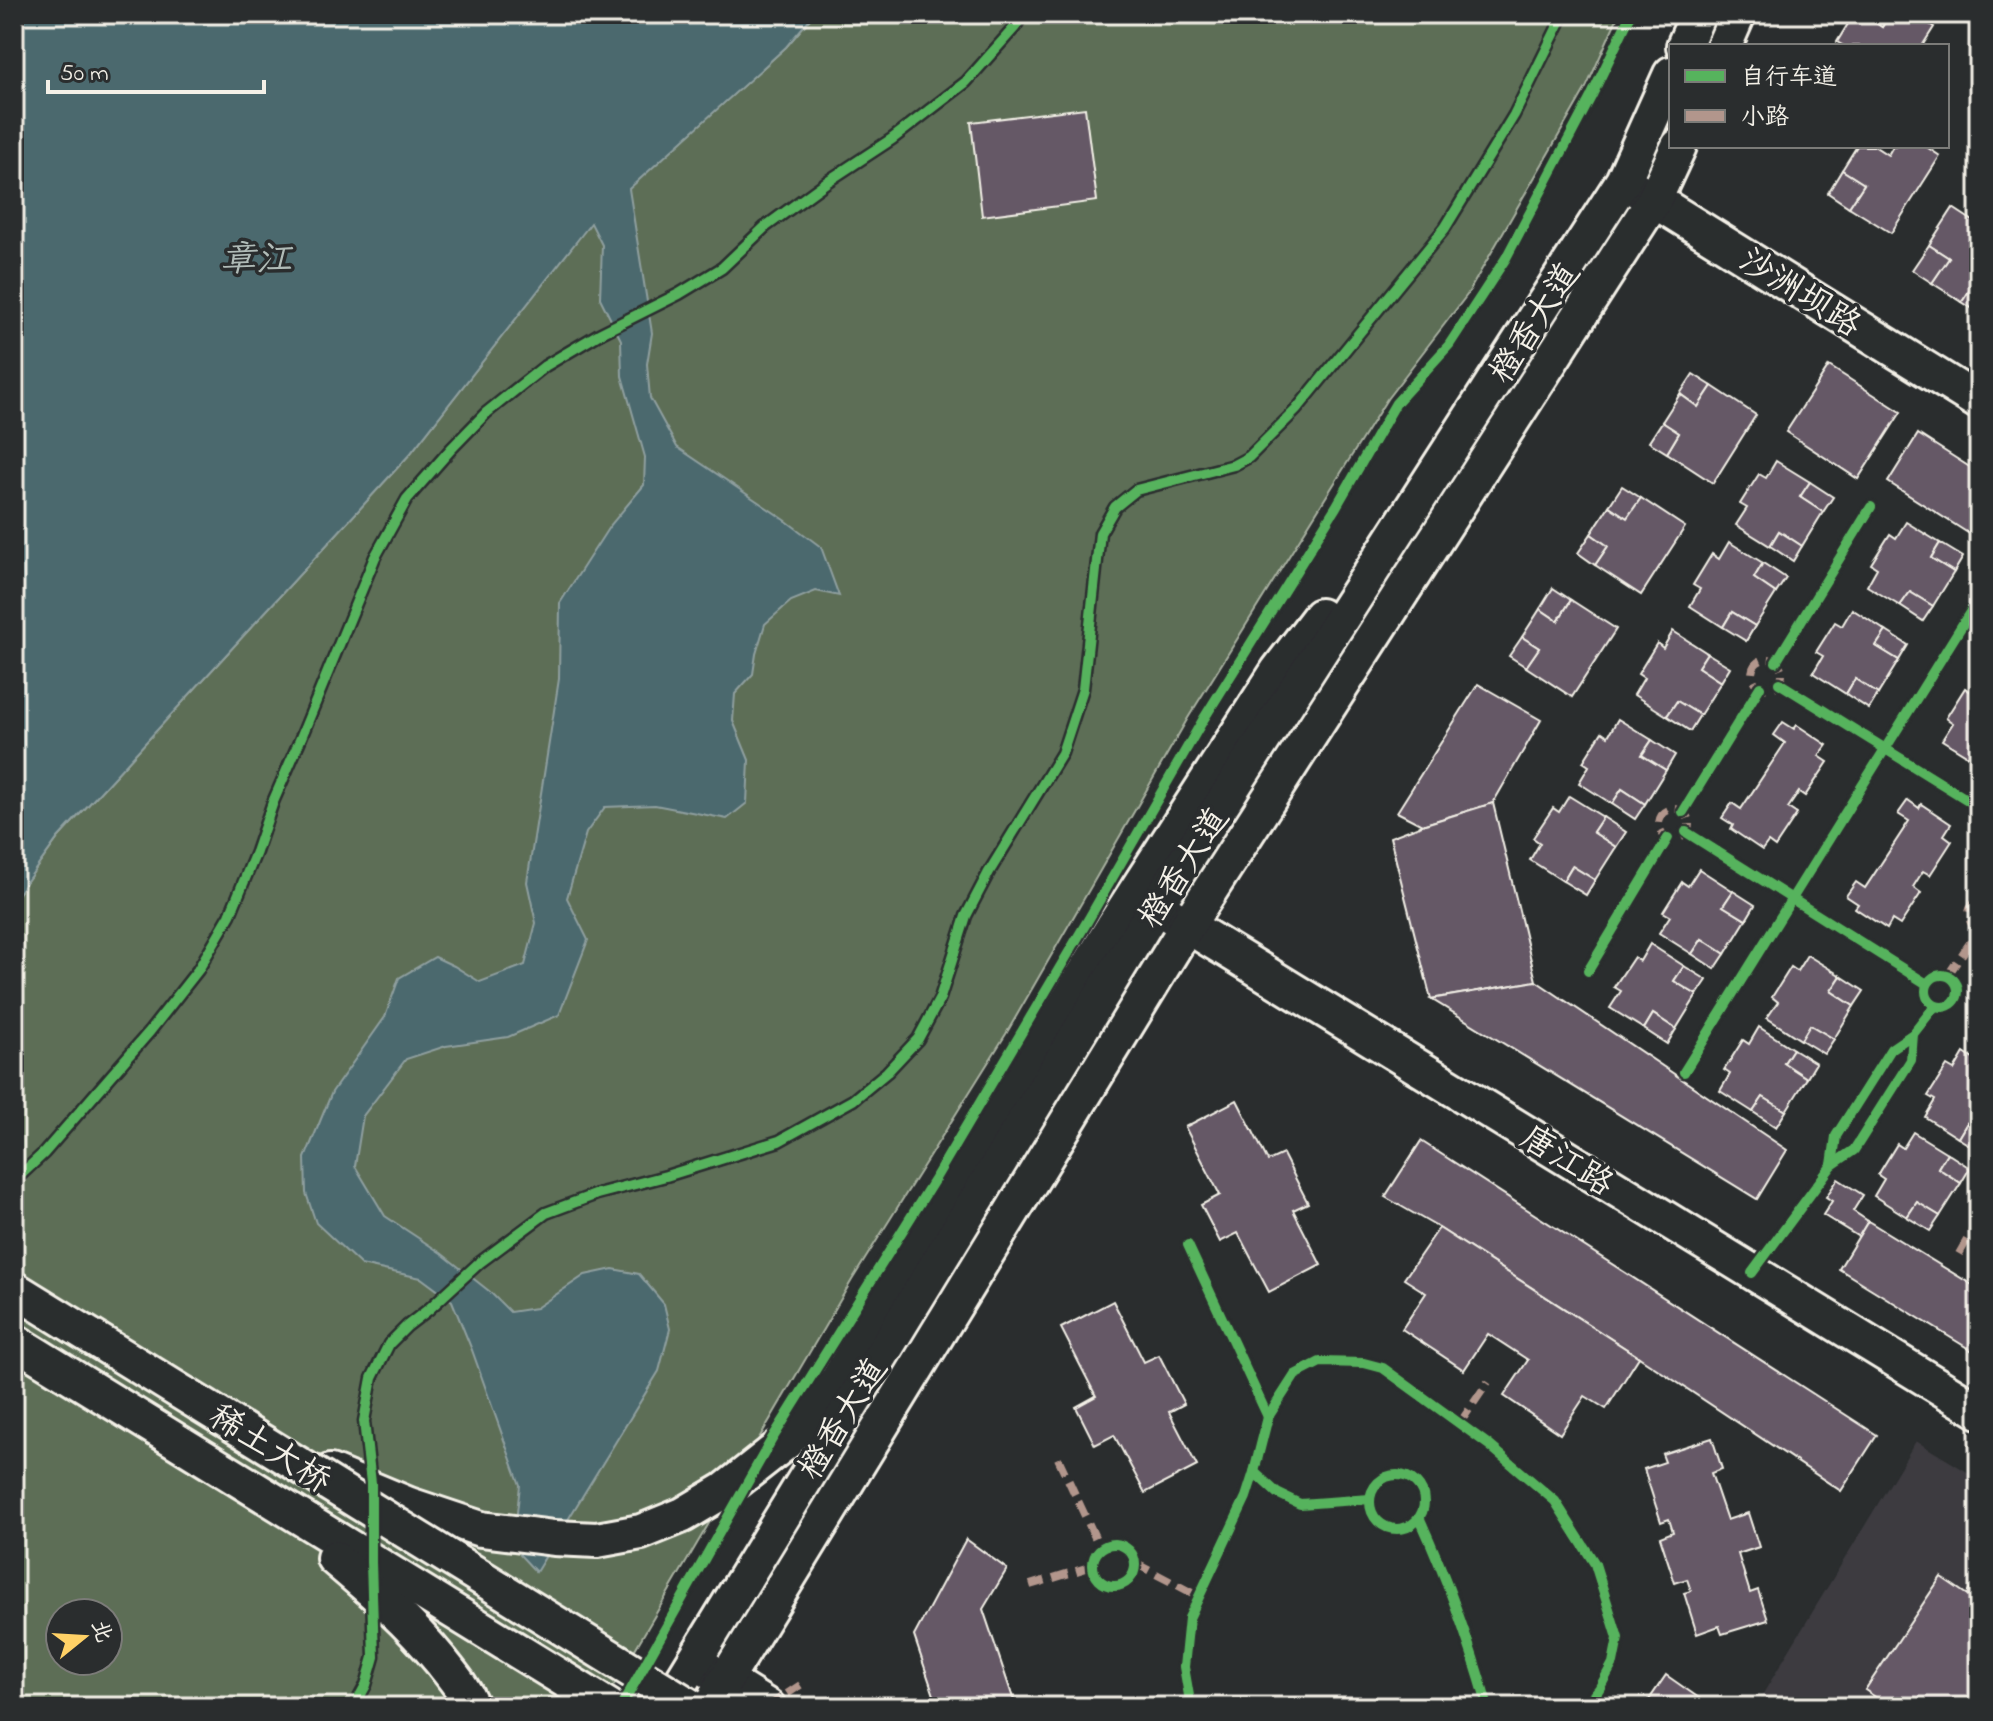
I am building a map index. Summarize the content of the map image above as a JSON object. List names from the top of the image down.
{
  "streets": {
    "main road": [
      "沙洲坝路",
      "橙香大道",
      "唐江路",
      "稀土大桥"
    ]
  },
  "crossings": [
    ["沙洲坝路", "橙香大道"],
    ["橙香大道", "唐江路"]
  ],
  "water": ["章江"],
  "legend": ["自行车道", "小路"],
  "scale_bar": "50 m",
  "north": "right"
}
